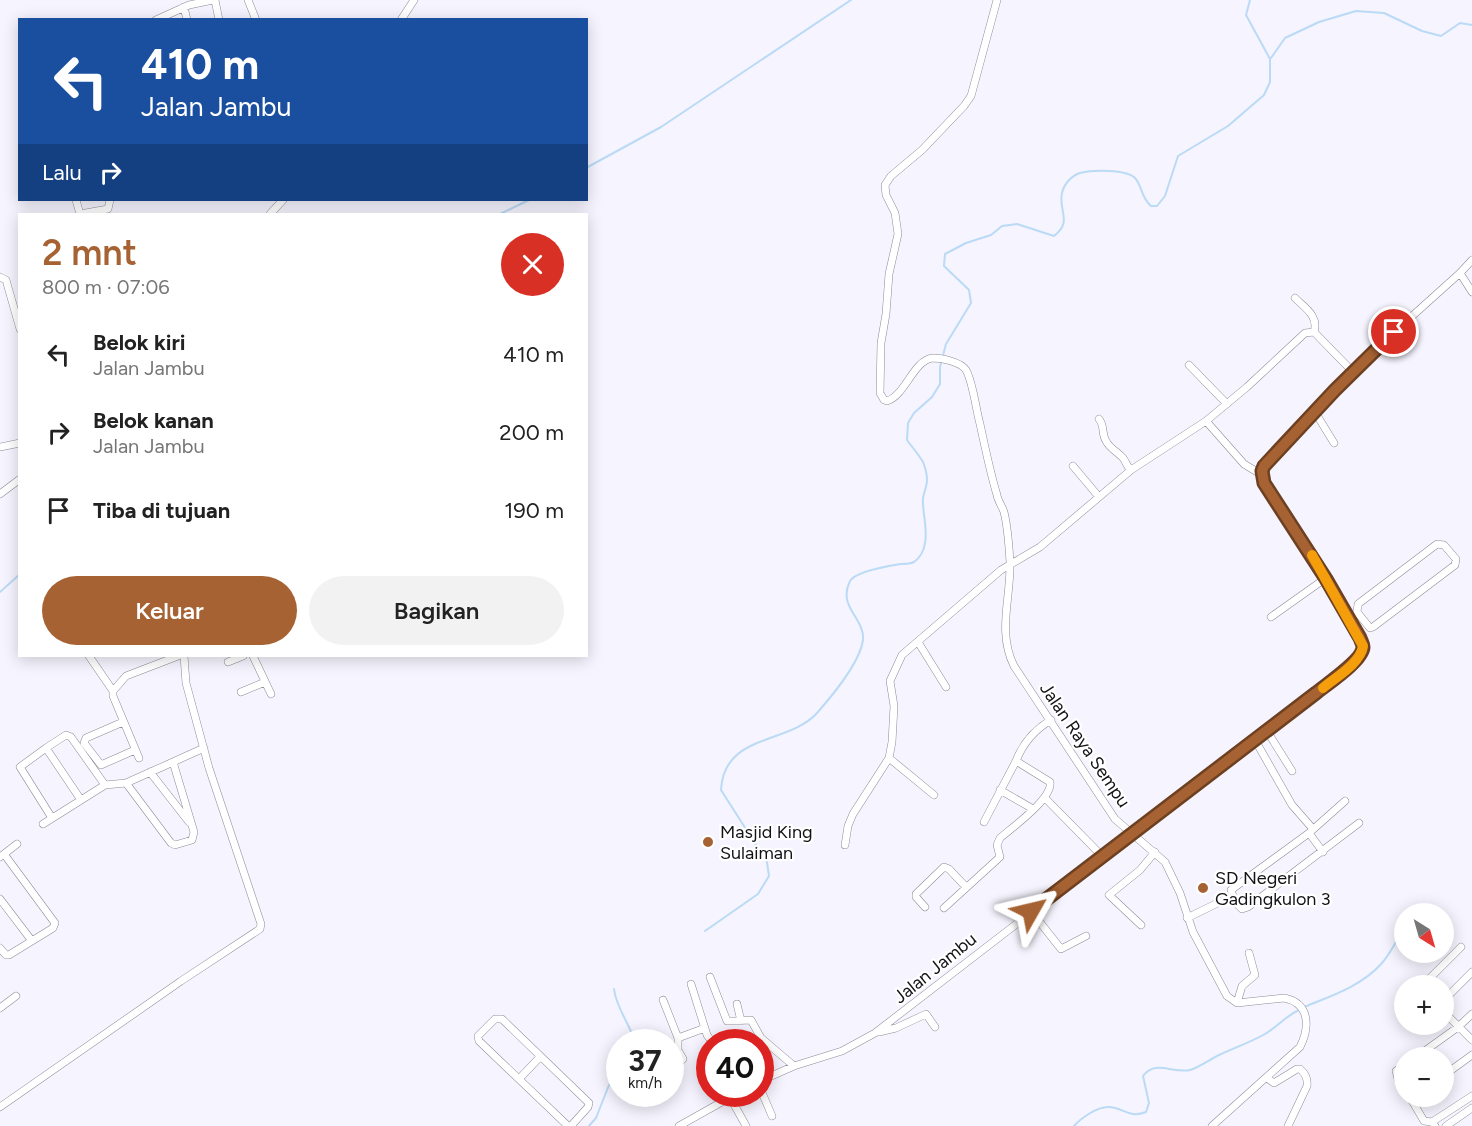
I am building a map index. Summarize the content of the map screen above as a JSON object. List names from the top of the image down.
{
  "streets": {
    "street": ["Jalan Raya Sempu", "Jalan Jambu"]
  },
  "crossings": [
    ["Jalan Raya Sempu", "Jalan Jambu"]
  ],
  "places": ["Masjid King Sulaiman", "SD Negeri Gadingkulon 3"],
  "north": "bottom right",
  "page": {
    "turn": ["410 m", "Jalan Jambu"],
    "then": "Lalu",
    "heading": ["2 mnt", "800 m · 07:06"],
    "list": [
      {
        "name": "Belok kiri",
        "note": "Jalan Jambu",
        "value": "410 m"
      },
      {
        "name": "Belok kanan",
        "note": "Jalan Jambu",
        "value": "200 m"
      },
      {
        "name": "Tiba di tujuan",
        "value": "190 m"
      }
    ],
    "buttons": ["Keluar", "Bagikan"],
    "map_buttons": ["+", "−"],
    "speed": "37 km/h",
    "limit": "40"
  }
}
